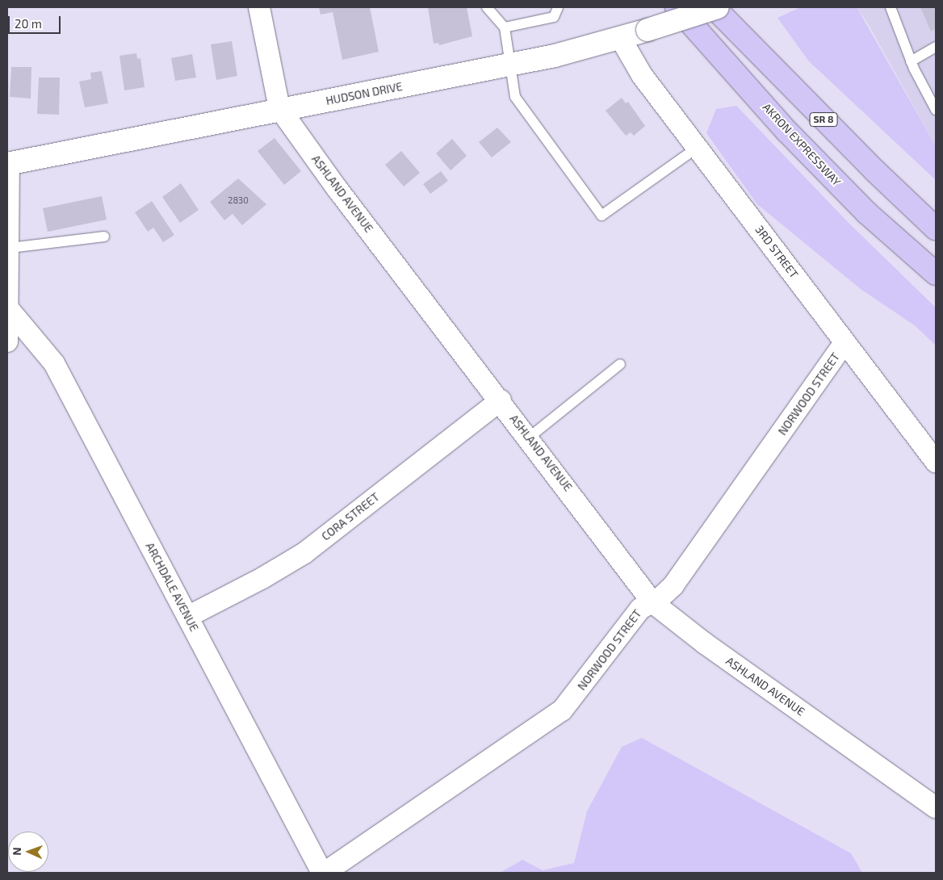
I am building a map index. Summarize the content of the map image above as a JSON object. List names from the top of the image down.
{
  "streets": {
    "highway": ["SR 8", "AKRON EXPRESSWAY"],
    "street": [
      "HUDSON DRIVE",
      "ASHLAND AVENUE",
      "3RD STREET",
      "NORWOOD STREET",
      "CORA STREET",
      "ARCHDALE AVENUE"
    ]
  },
  "crossings": [
    ["HUDSON DRIVE", "ASHLAND AVENUE"],
    ["HUDSON DRIVE", "3RD STREET"],
    ["ASHLAND AVENUE", "NORWOOD STREET"],
    ["ASHLAND AVENUE", "CORA STREET"],
    ["3RD STREET", "NORWOOD STREET"],
    ["NORWOOD STREET", "ARCHDALE AVENUE"],
    ["CORA STREET", "ARCHDALE AVENUE"]
  ],
  "house_numbers": ["2830"],
  "scale_bar": "20 m",
  "north": "left"
}
